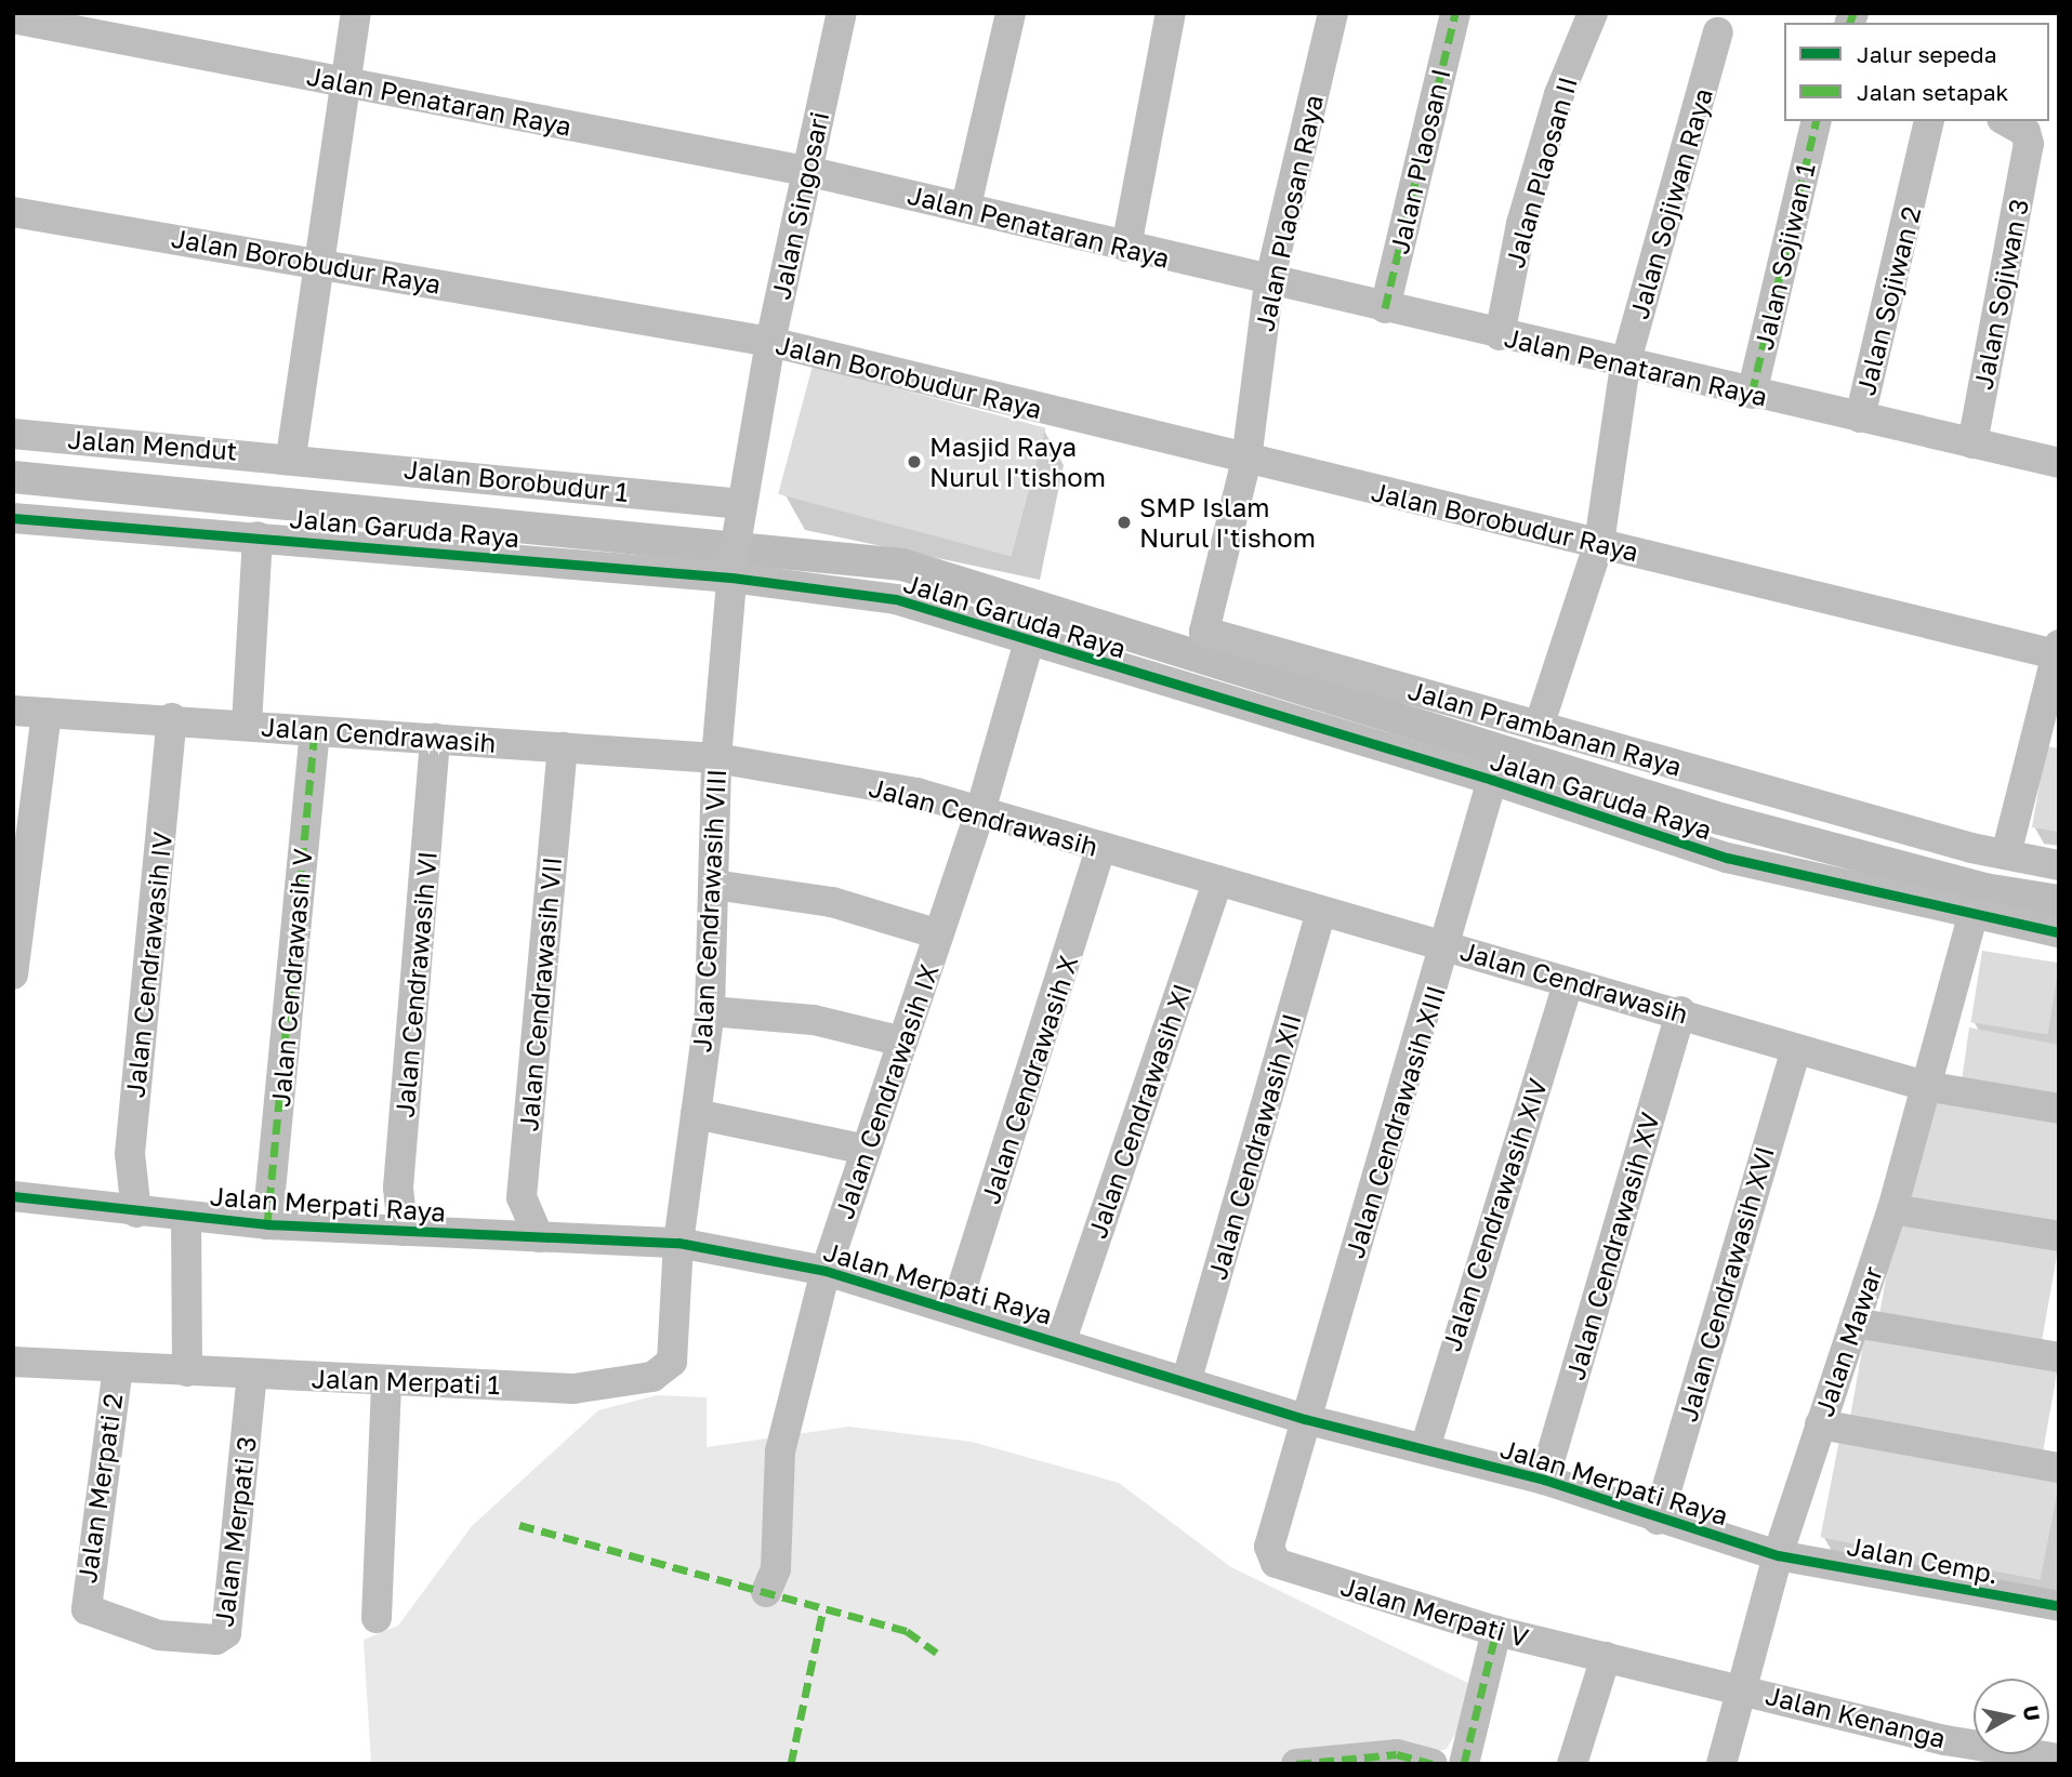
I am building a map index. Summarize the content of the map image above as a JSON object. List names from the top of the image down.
{
  "streets": {
    "street": [
      "Jalan Penataran Raya",
      "Jalan Plaosan I",
      "Jalan Plaosan II",
      "Jalan Sojiwan Raya",
      "Jalan Singosari",
      "Jalan Plaosan Raya",
      "Jalan Sojiwan 1",
      "Jalan Borobudur Raya",
      "Jalan Sojiwan 3",
      "Jalan Sojiwan 2",
      "Jalan Mendut",
      "Jalan Borobudur 1",
      "Jalan Garuda Raya",
      "Jalan Prambanan Raya",
      "Jalan Cendrawasih",
      "Jalan Cendrawasih VIII",
      "Jalan Cendrawasih IV",
      "Jalan Cendrawasih V",
      "Jalan Cendrawasih VI",
      "Jalan Cendrawasih VII",
      "Jalan Cendrawasih X",
      "Jalan Cendrawasih IX",
      "Jalan Cendrawasih XI",
      "Jalan Cendrawasih XIII",
      "Jalan Cendrawasih XII",
      "Jalan Merpati Raya",
      "Jalan Cendrawasih XIV",
      "Jalan Cendrawasih XV",
      "Jalan Cendrawasih XVI",
      "Jalan Mawar",
      "Jalan Merpati 1",
      "Jalan Merpati 2",
      "Jalan Merpati 3",
      "Jalan Cemp.",
      "Jalan Merpati V",
      "Jalan Kenanga"
    ]
  },
  "crossings": [
    ["Jalan Penataran Raya", "Jalan Plaosan I"],
    ["Jalan Penataran Raya", "Jalan Plaosan II"],
    ["Jalan Penataran Raya", "Jalan Sojiwan Raya"],
    ["Jalan Penataran Raya", "Jalan Singosari"],
    ["Jalan Penataran Raya", "Jalan Plaosan Raya"],
    ["Jalan Penataran Raya", "Jalan Sojiwan 1"],
    ["Jalan Penataran Raya", "Jalan Sojiwan 3"],
    ["Jalan Penataran Raya", "Jalan Sojiwan 2"],
    ["Jalan Sojiwan Raya", "Jalan Borobudur Raya"],
    ["Jalan Sojiwan Raya", "Jalan Prambanan Raya"],
    ["Jalan Singosari", "Jalan Borobudur Raya"],
    ["Jalan Singosari", "Jalan Borobudur 1"],
    ["Jalan Singosari", "Jalan Garuda Raya"],
    ["Jalan Singosari", "Jalan Cendrawasih VIII"],
    ["Jalan Plaosan Raya", "Jalan Borobudur Raya"],
    ["Jalan Plaosan Raya", "Jalan Prambanan Raya"],
    ["Jalan Borobudur Raya", "Jalan Prambanan Raya"],
    ["Jalan Mendut", "Jalan Borobudur 1"],
    ["Jalan Garuda Raya", "Jalan Cendrawasih VIII"],
    ["Jalan Garuda Raya", "Jalan Cendrawasih IX"],
    ["Jalan Garuda Raya", "Jalan Cendrawasih XIII"],
    ["Jalan Garuda Raya", "Jalan Mawar"],
    ["Jalan Cendrawasih", "Jalan Cendrawasih VIII"],
    ["Jalan Cendrawasih", "Jalan Cendrawasih IV"],
    ["Jalan Cendrawasih", "Jalan Cendrawasih V"],
    ["Jalan Cendrawasih", "Jalan Cendrawasih VI"],
    ["Jalan Cendrawasih", "Jalan Cendrawasih VII"],
    ["Jalan Cendrawasih", "Jalan Cendrawasih X"],
    ["Jalan Cendrawasih", "Jalan Cendrawasih IX"],
    ["Jalan Cendrawasih", "Jalan Cendrawasih XI"],
    ["Jalan Cendrawasih", "Jalan Cendrawasih XIII"],
    ["Jalan Cendrawasih", "Jalan Cendrawasih XII"],
    ["Jalan Cendrawasih", "Jalan Cendrawasih XIV"],
    ["Jalan Cendrawasih", "Jalan Cendrawasih XV"],
    ["Jalan Cendrawasih", "Jalan Cendrawasih XVI"],
    ["Jalan Cendrawasih", "Jalan Mawar"],
    ["Jalan Cendrawasih VIII", "Jalan Merpati Raya"],
    ["Jalan Cendrawasih VIII", "Jalan Merpati 1"],
    ["Jalan Cendrawasih IV", "Jalan Merpati Raya"],
    ["Jalan Cendrawasih V", "Jalan Merpati Raya"],
    ["Jalan Cendrawasih VI", "Jalan Merpati Raya"],
    ["Jalan Cendrawasih VII", "Jalan Merpati Raya"],
    ["Jalan Cendrawasih X", "Jalan Merpati Raya"],
    ["Jalan Cendrawasih IX", "Jalan Merpati Raya"],
    ["Jalan Cendrawasih XI", "Jalan Merpati Raya"],
    ["Jalan Cendrawasih XIII", "Jalan Merpati Raya"],
    ["Jalan Cendrawasih XIII", "Jalan Merpati V"],
    ["Jalan Cendrawasih XII", "Jalan Merpati Raya"],
    ["Jalan Merpati Raya", "Jalan Cendrawasih XIV"],
    ["Jalan Merpati Raya", "Jalan Cendrawasih XV"],
    ["Jalan Merpati Raya", "Jalan Cendrawasih XVI"],
    ["Jalan Merpati Raya", "Jalan Mawar"],
    ["Jalan Merpati Raya", "Jalan Merpati 1"],
    ["Jalan Merpati Raya", "Jalan Cemp."],
    ["Jalan Merpati Raya", "Jalan Merpati V"],
    ["Jalan Mawar", "Jalan Cemp."],
    ["Jalan Mawar", "Jalan Merpati V"],
    ["Jalan Mawar", "Jalan Kenanga"],
    ["Jalan Merpati 1", "Jalan Merpati 2"],
    ["Jalan Merpati 1", "Jalan Merpati 3"],
    ["Jalan Merpati 2", "Jalan Merpati 3"],
    ["Jalan Merpati V", "Jalan Kenanga"]
  ],
  "places": ["Masjid Raya Nurul I'tishom", "SMP Islam Nurul I'tishom"],
  "legend": ["Jalur sepeda", "Jalan setapak"],
  "north": "right"
}
